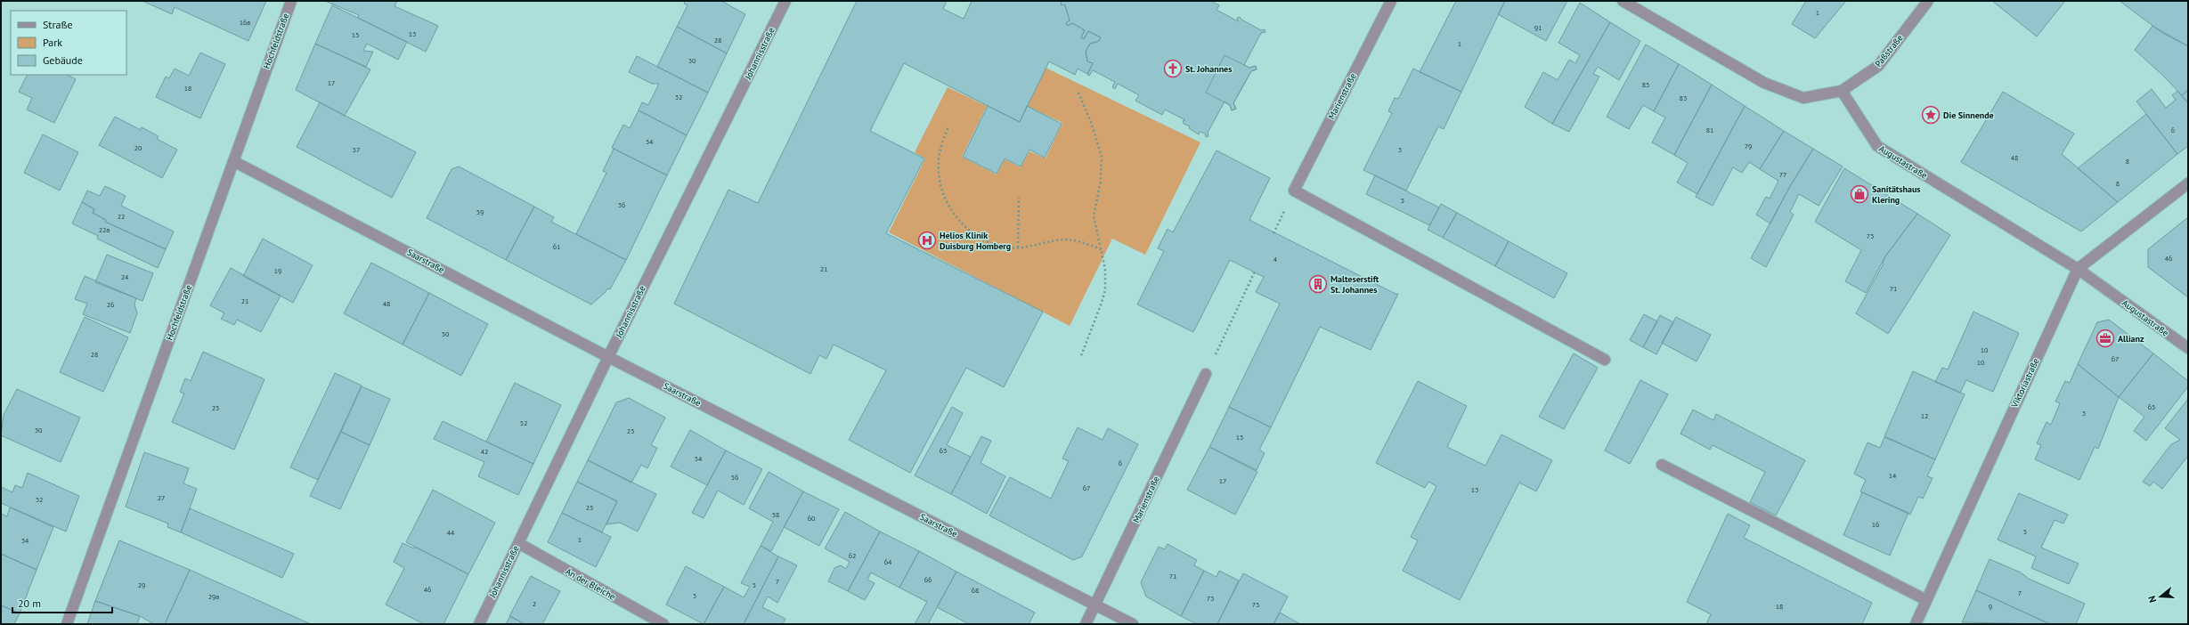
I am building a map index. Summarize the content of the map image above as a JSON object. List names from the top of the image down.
{
  "streets": {
    "street": [
      "Hochfeldstraße",
      "Paßstraße",
      "Johannisstraße",
      "Marienstraße",
      "Augustastraße",
      "Saarstraße",
      "Viktoriastraße",
      "An der Bleiche"
    ]
  },
  "crossings": [
    ["Hochfeldstraße", "Saarstraße"],
    ["Paßstraße", "Augustastraße"],
    ["Johannisstraße", "Saarstraße"],
    ["Johannisstraße", "An der Bleiche"],
    ["Marienstraße", "Saarstraße"],
    ["Augustastraße", "Viktoriastraße"]
  ],
  "places": {
    "church": ["St. Johannes"],
    "place": ["Die Sinnende"],
    "shop": ["Sanitätshaus Klering"],
    "hospital": ["Helios Klinik Duisburg Homberg"],
    "building": ["Malteserstift St. Johannes"],
    "office": ["Allianz"]
  },
  "house_numbers": [
    "1",
    "16a",
    "91",
    "13",
    "15",
    "28",
    "1",
    "30",
    "17",
    "85",
    "18",
    "32",
    "83",
    "81",
    "6",
    "34",
    "79",
    "20",
    "57",
    "3",
    "48",
    "8",
    "77",
    "8",
    "5",
    "36",
    "59",
    "22",
    "22a",
    "73",
    "61",
    "46",
    "4",
    "21",
    "19",
    "24",
    "71",
    "21",
    "48",
    "26",
    "50",
    "10",
    "28",
    "67",
    "10",
    "65",
    "25",
    "3",
    "12",
    "52",
    "30",
    "23",
    "15",
    "63",
    "42",
    "54",
    "6",
    "14",
    "56",
    "17",
    "67",
    "13",
    "27",
    "32",
    "25",
    "58",
    "60",
    "16",
    "5",
    "44",
    "1",
    "34",
    "62",
    "64",
    "71",
    "66",
    "7",
    "29",
    "5",
    "46",
    "68",
    "7",
    "3",
    "29a",
    "73",
    "2",
    "75",
    "18",
    "9"
  ],
  "legend": ["Straße", "Park", "Gebäude"],
  "scale_bar": "20 m",
  "north": "left"
}
